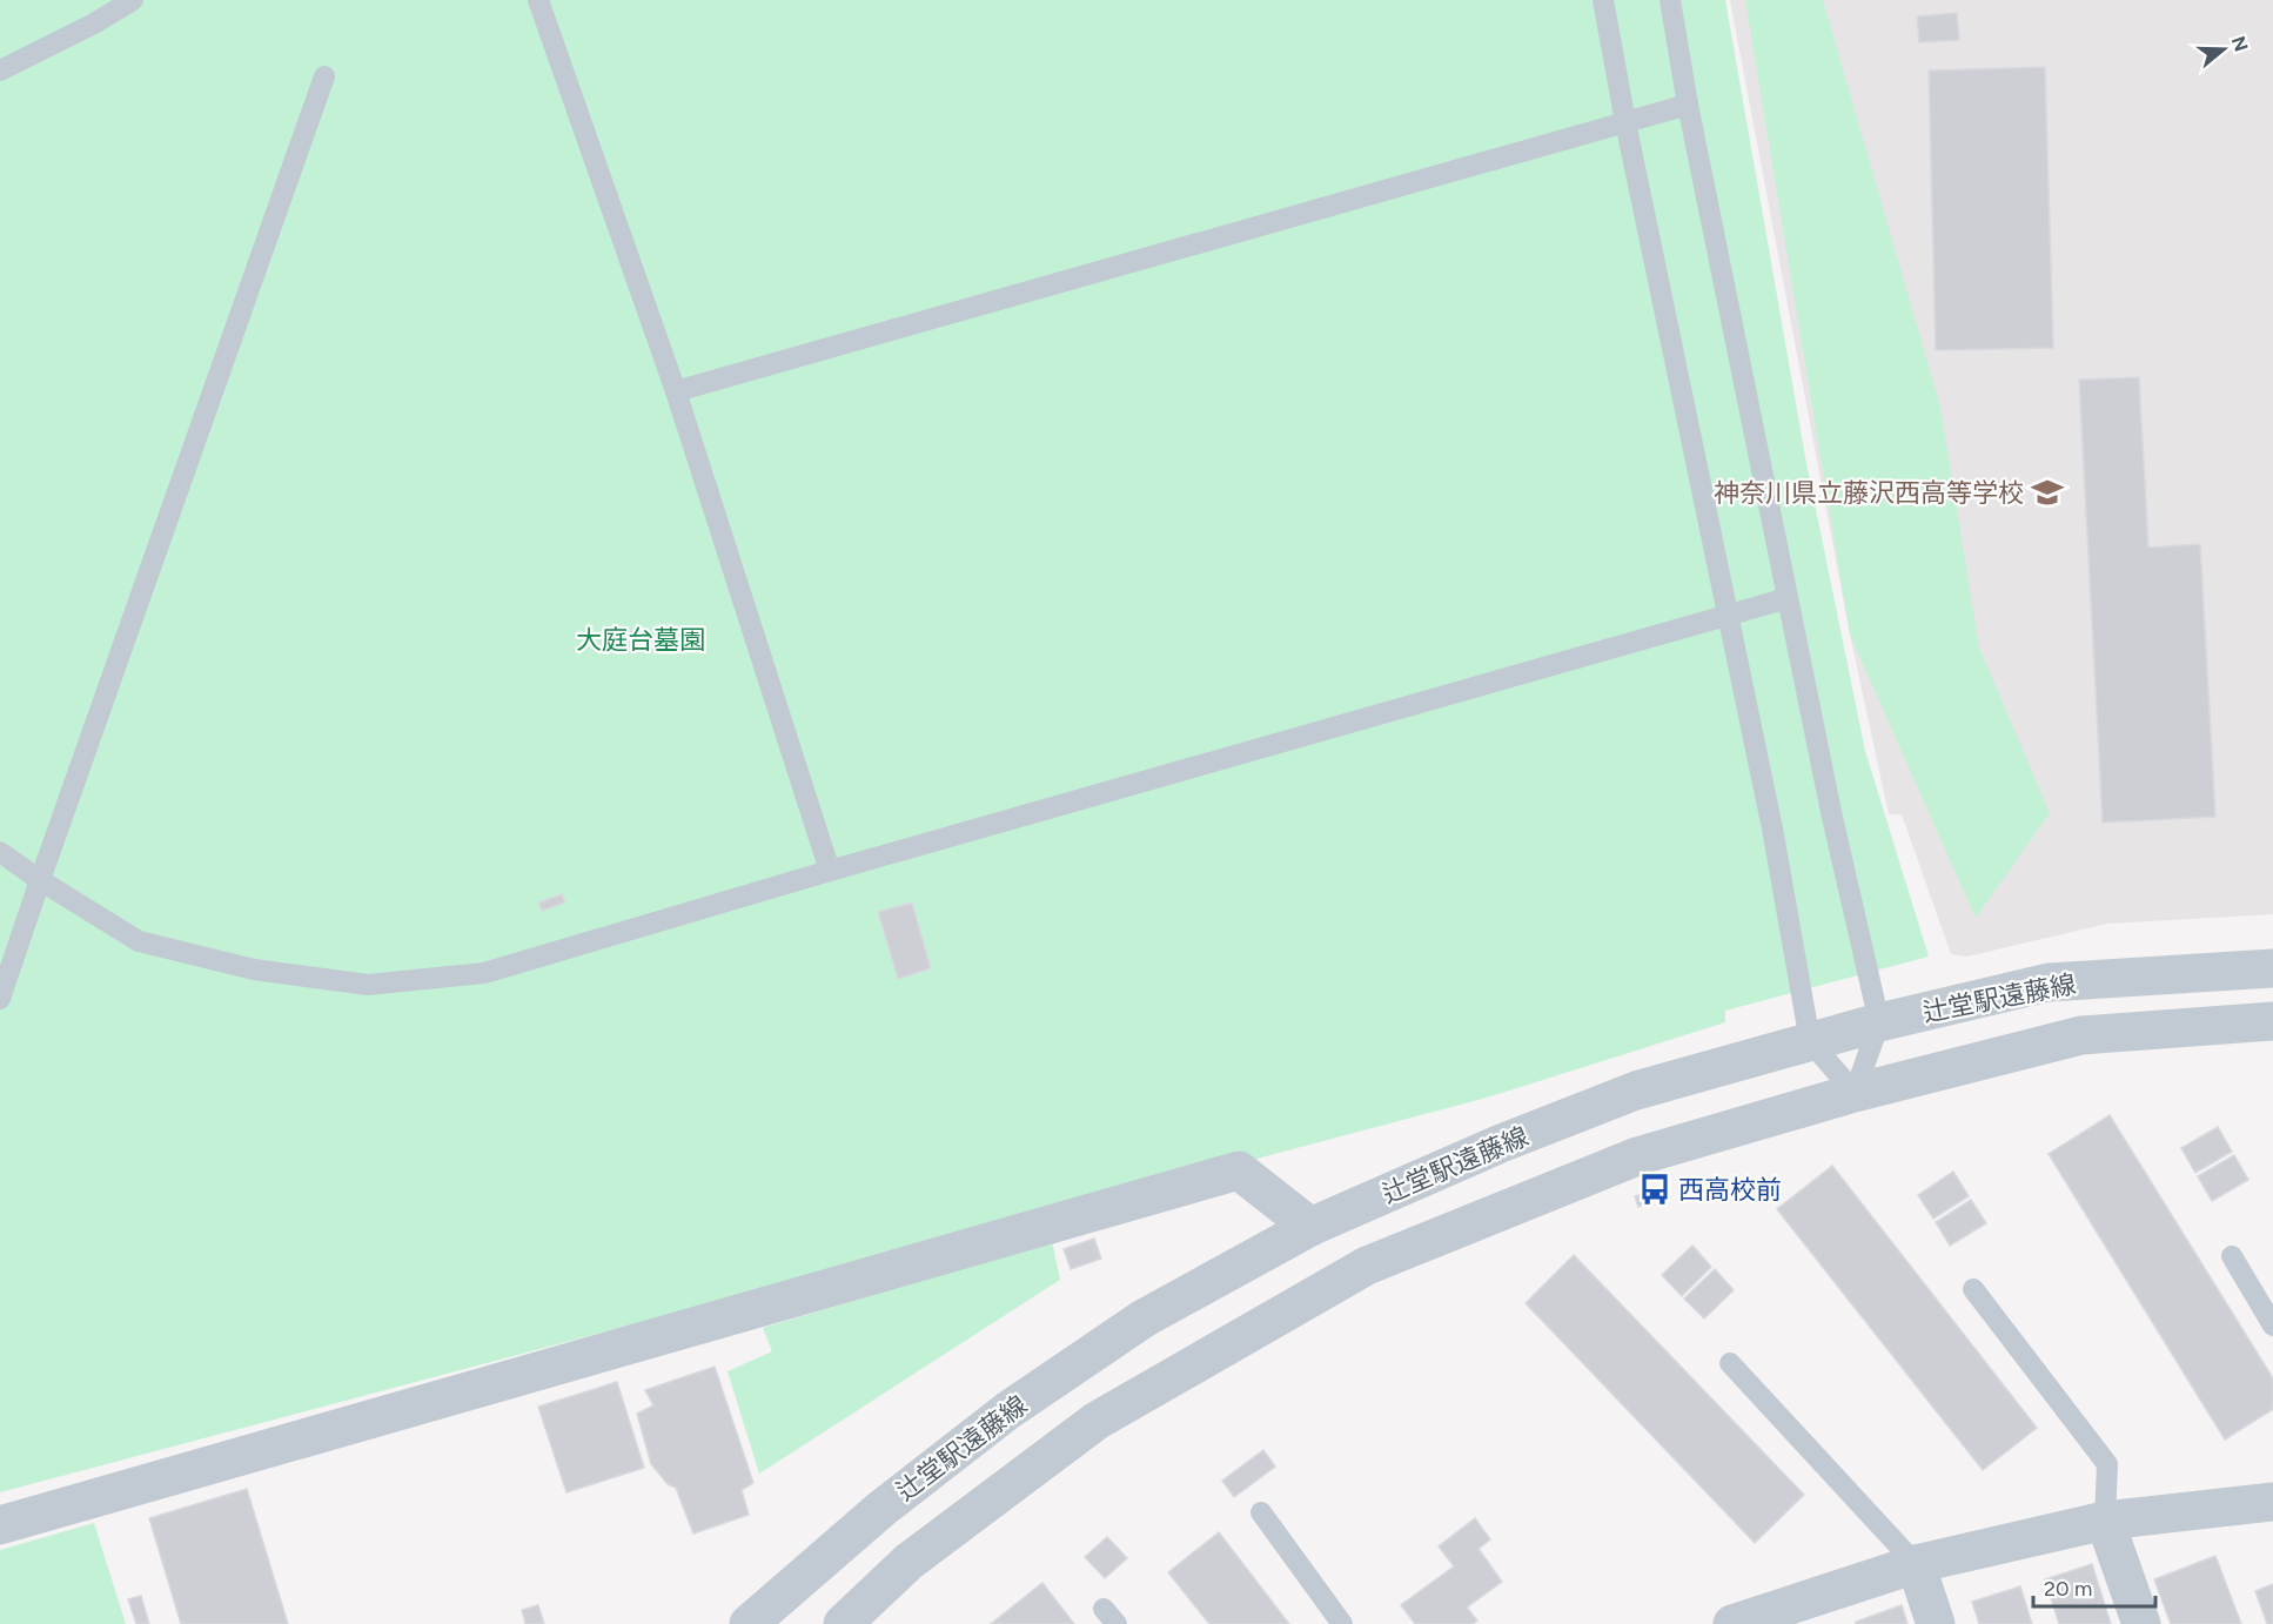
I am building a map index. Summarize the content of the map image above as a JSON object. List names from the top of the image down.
{
  "streets": {
    "street": ["辻堂駅遠藤線"]
  },
  "parks": ["大庭台墓園"],
  "places": {
    "school or university": ["神奈川県立藤沢西高等学校"],
    "bus stop": ["西高校前"]
  },
  "scale_bar": "20 m",
  "north": "right"
}
